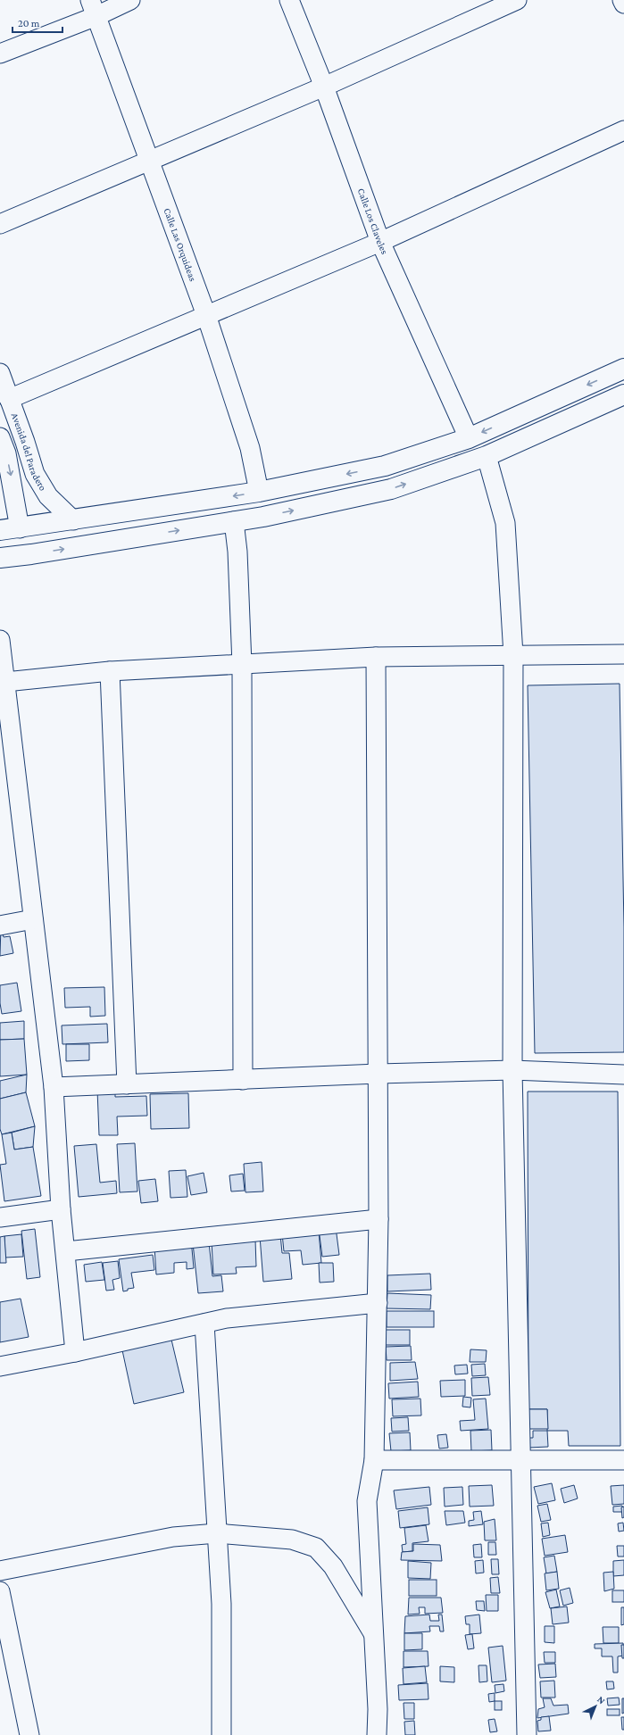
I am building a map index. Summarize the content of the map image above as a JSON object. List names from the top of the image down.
{
  "streets": {
    "street": ["Calle Los Claveles", "Calle Las Orquideas", "Avenida del Paradero"]
  },
  "scale_bar": "20 m",
  "north": "top right"
}
